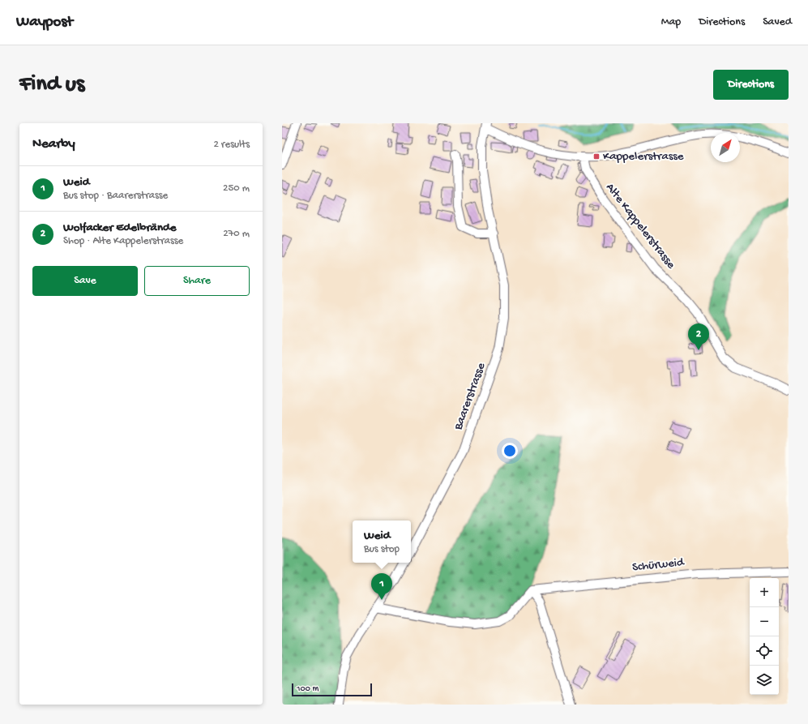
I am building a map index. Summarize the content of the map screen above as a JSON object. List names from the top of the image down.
{
  "streets": {
    "street": ["Alte Kappelerstrasse", "Baarerstrasse", "Schürweid"]
  },
  "places": {
    "transit": ["Kappelerstrasse"]
  },
  "scale_bar": "100 m",
  "north": "top right",
  "page": {
    "header": "Waypost",
    "nav": ["Map", "Directions", "Saved"],
    "buttons": [
      "Directions",
      ["Save", "Share"]
    ],
    "title": "Find us",
    "heading": ["Nearby", "2 results"],
    "list": [
      {
        "mark": "1",
        "name": "Weid",
        "note": "Bus stop · Baarerstrasse",
        "value": "250 m"
      },
      {
        "mark": "2",
        "name": "Wolfacker Edelbrände",
        "note": "Shop · Alte Kappelerstrasse",
        "value": "270 m"
      }
    ],
    "pins": ["2", "1"],
    "popup": ["Weid", "Bus stop"],
    "map_buttons": ["+", "−"],
    "scale": "100 m"
  }
}
